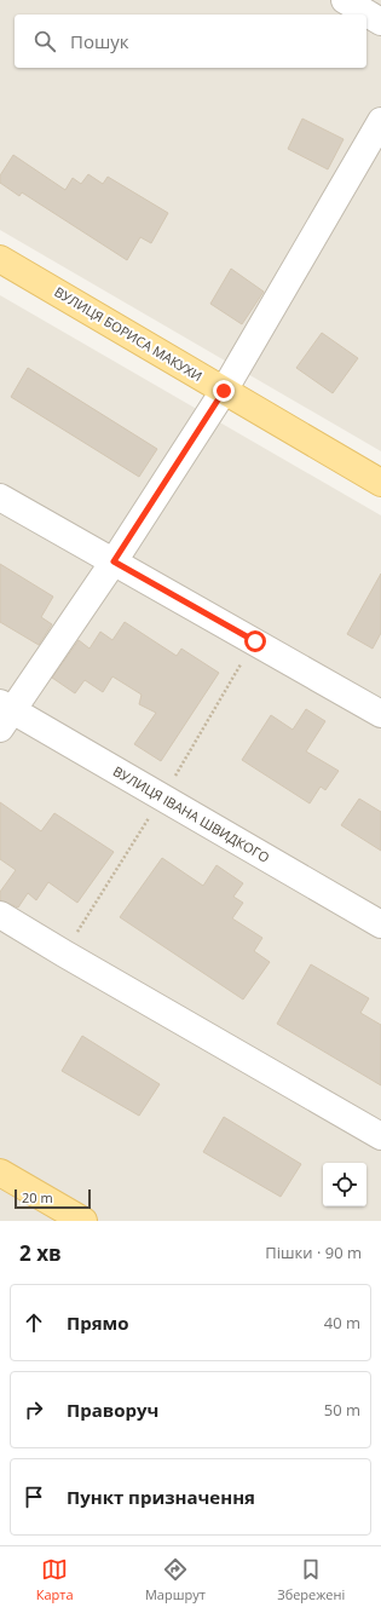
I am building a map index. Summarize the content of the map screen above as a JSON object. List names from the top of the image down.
{
  "streets": {
    "main road": ["ВУЛИЦЯ БОРИСА МАКУХИ"],
    "street": ["ВУЛИЦЯ ІВАНА ШВИДКОГО"]
  },
  "scale_bar": "20 m",
  "page": {
    "search": "Пошук",
    "scale": "20 m",
    "heading": ["2 хв", "Пішки · 90 m"],
    "list": [
      ["Прямо", "40 m"],
      ["Праворуч", "50 m"],
      "Пункт призначення"
    ],
    "nav": ["Карта", "Маршрут", "Збережені"]
  }
}
